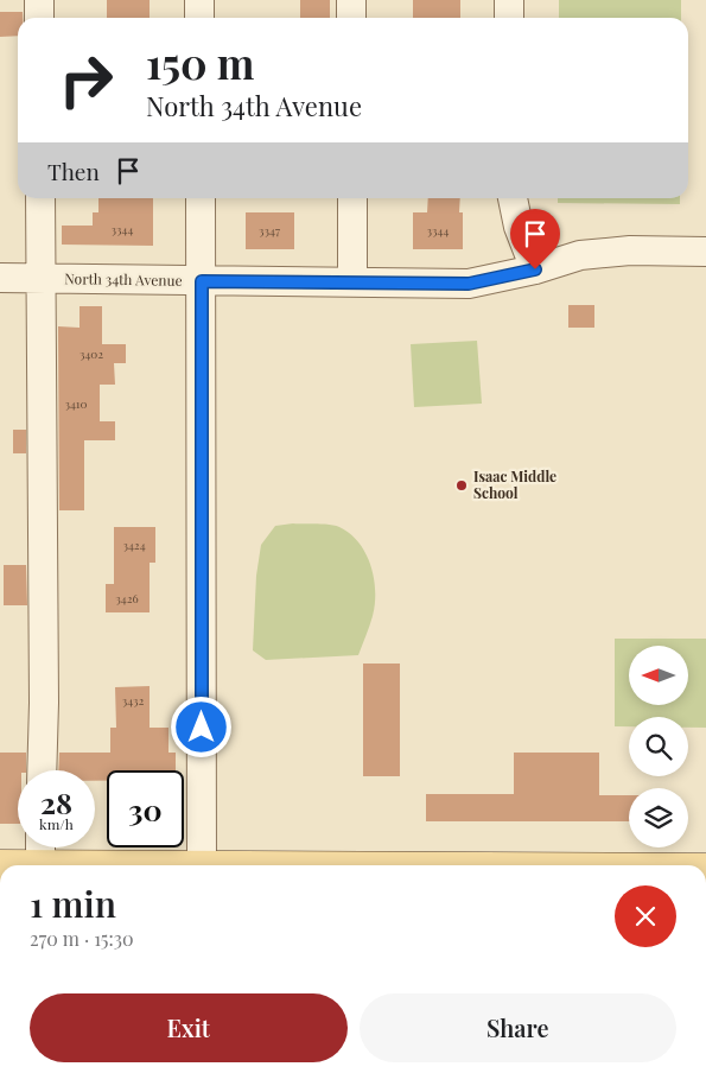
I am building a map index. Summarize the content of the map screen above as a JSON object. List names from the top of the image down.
{
  "streets": {
    "street": ["North 34th Avenue"]
  },
  "places": ["Isaac Middle School"],
  "house_numbers": [
    "3344",
    "3347",
    "3344",
    "3402",
    "3410",
    "3424",
    "3426",
    "3432"
  ],
  "north": "left",
  "page": {
    "turn": ["150 m", "North 34th Avenue"],
    "then": "Then",
    "speed": "28 km/h",
    "limit": "30",
    "heading": ["1 min", "270 m · 15:30"],
    "buttons": ["Exit", "Share"]
  }
}
